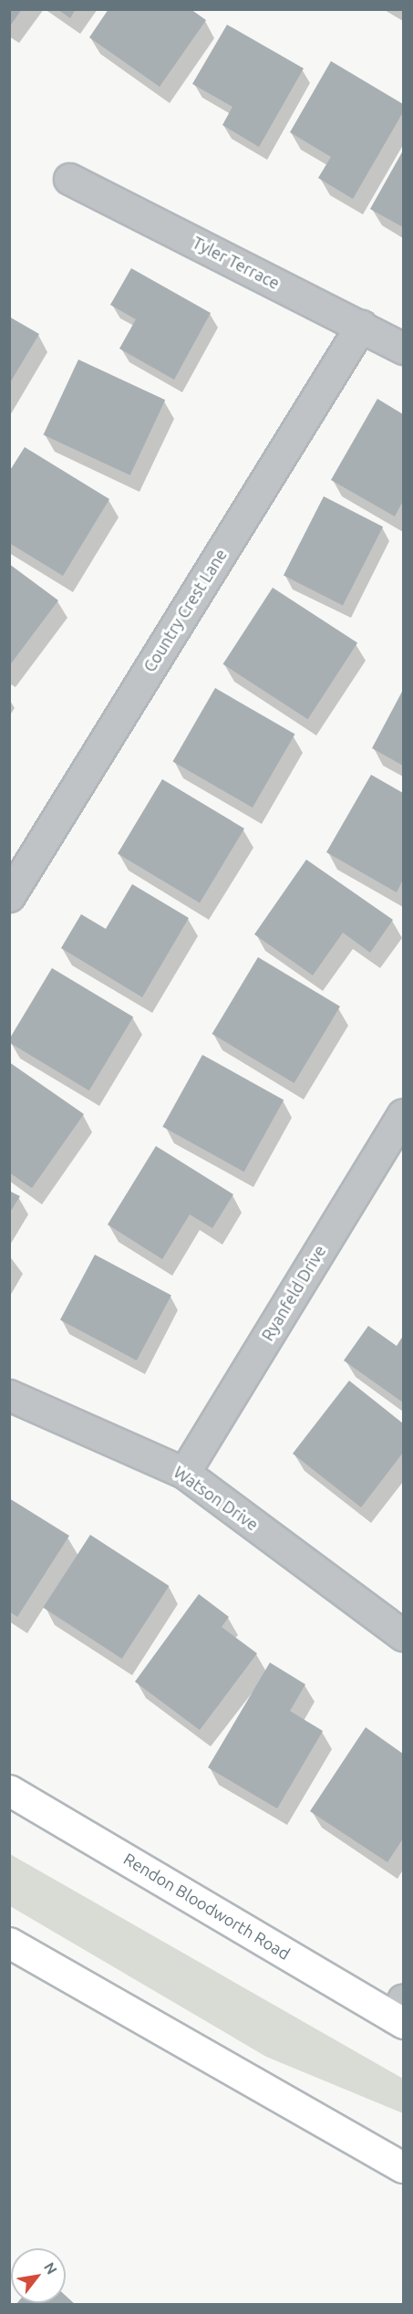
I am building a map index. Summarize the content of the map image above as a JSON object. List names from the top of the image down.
{
  "streets": {
    "main road": ["Rendon Bloodworth Road"],
    "street": [
      "Tyler Terrace",
      "Country Crest Lane",
      "Ryanfeld Drive",
      "Watson Drive"
    ]
  },
  "crossings": [
    ["Tyler Terrace", "Country Crest Lane"],
    ["Ryanfeld Drive", "Watson Drive"]
  ],
  "north": "top right"
}
